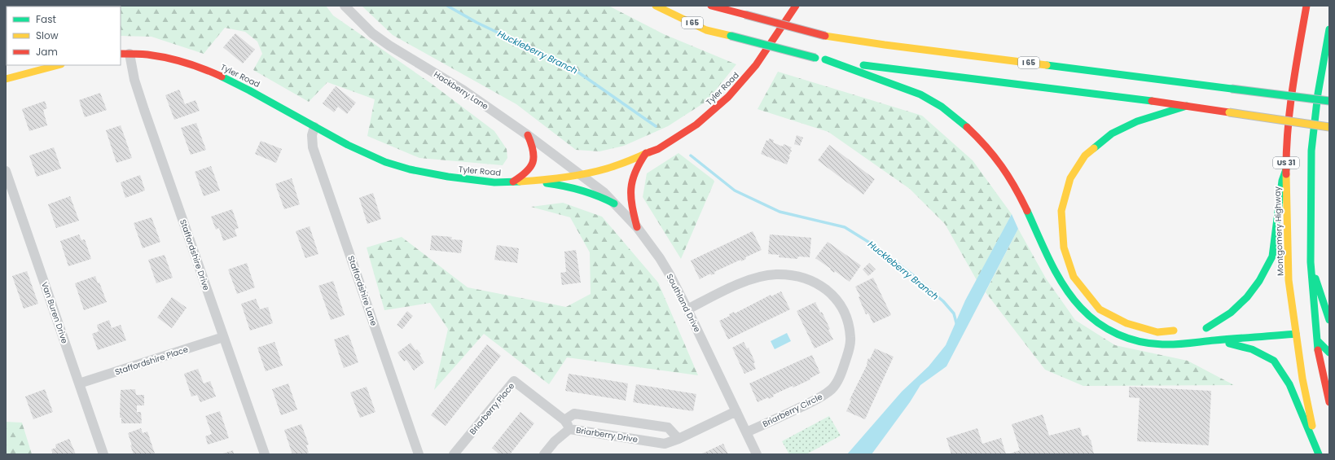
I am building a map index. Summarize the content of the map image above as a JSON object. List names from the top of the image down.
{
  "streets": {
    "main road": [
      "I 65",
      "Tyler Road",
      "US 31",
      "Montgomery Highway"
    ],
    "street": [
      "Hackberry Lane",
      "Staffordshire Drive",
      "Staffordshire Lane",
      "Southland Drive",
      "Van Buren Drive",
      "Staffordshire Place",
      "Briarberry Place",
      "Briarberry Circle",
      "Briarberry Drive"
    ]
  },
  "crossings": [
    ["Tyler Road", "Hackberry Lane"],
    ["Tyler Road", "Staffordshire Drive"],
    ["Tyler Road", "Staffordshire Lane"],
    ["Tyler Road", "Southland Drive"],
    ["Hackberry Lane", "Southland Drive"],
    ["Staffordshire Drive", "Staffordshire Place"],
    ["Southland Drive", "Briarberry Circle"],
    ["Southland Drive", "Briarberry Drive"],
    ["Van Buren Drive", "Staffordshire Place"],
    ["Briarberry Place", "Briarberry Drive"]
  ],
  "water": ["Huckleberry Branch"],
  "legend": ["Fast", "Slow", "Jam"]
}
